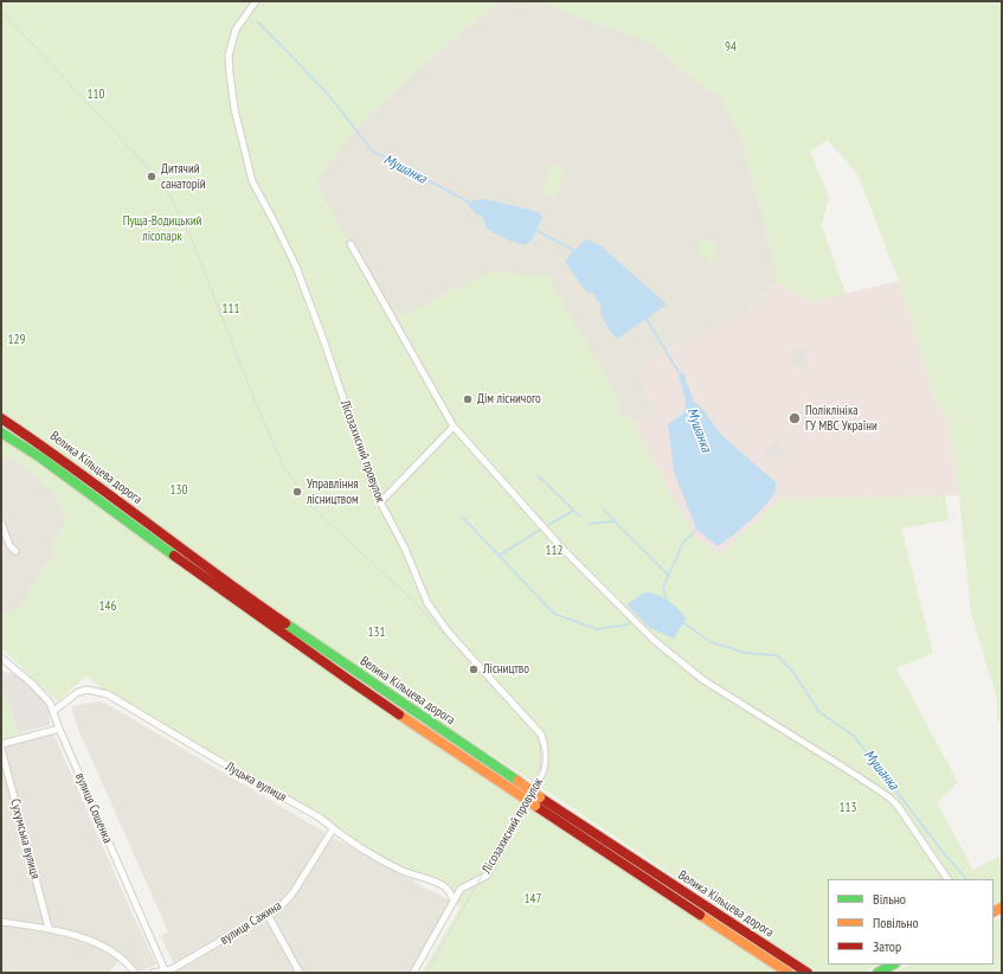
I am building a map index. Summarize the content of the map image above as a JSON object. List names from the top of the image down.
{
  "streets": {
    "main road": ["Велика Кільцева дорога"],
    "street": [
      "Лісозахисний провулок",
      "Луцька вулиця",
      "вулиця Сошенка",
      "Сухумська вулиця",
      "вулиця Сажина"
    ]
  },
  "crossings": [
    ["Лісозахисний провулок", "Луцька вулиця"],
    ["Луцька вулиця", "вулиця Сошенка"],
    ["Луцька вулиця", "вулиця Сажина"],
    ["вулиця Сошенка", "вулиця Сажина"]
  ],
  "water": ["Мушанка"],
  "parks": [
    "94",
    "110",
    "Пуща-Водицький лісопарк",
    "111",
    "129",
    "130",
    "112",
    "146",
    "131",
    "113",
    "147"
  ],
  "places": [
    "Дитячий санаторій",
    "Дім лісничого",
    "Поліклініка ГУ МВС України",
    "Управління лісництвом",
    "Лісництво"
  ],
  "legend": ["Вільно", "Повільно", "Затор"]
}
